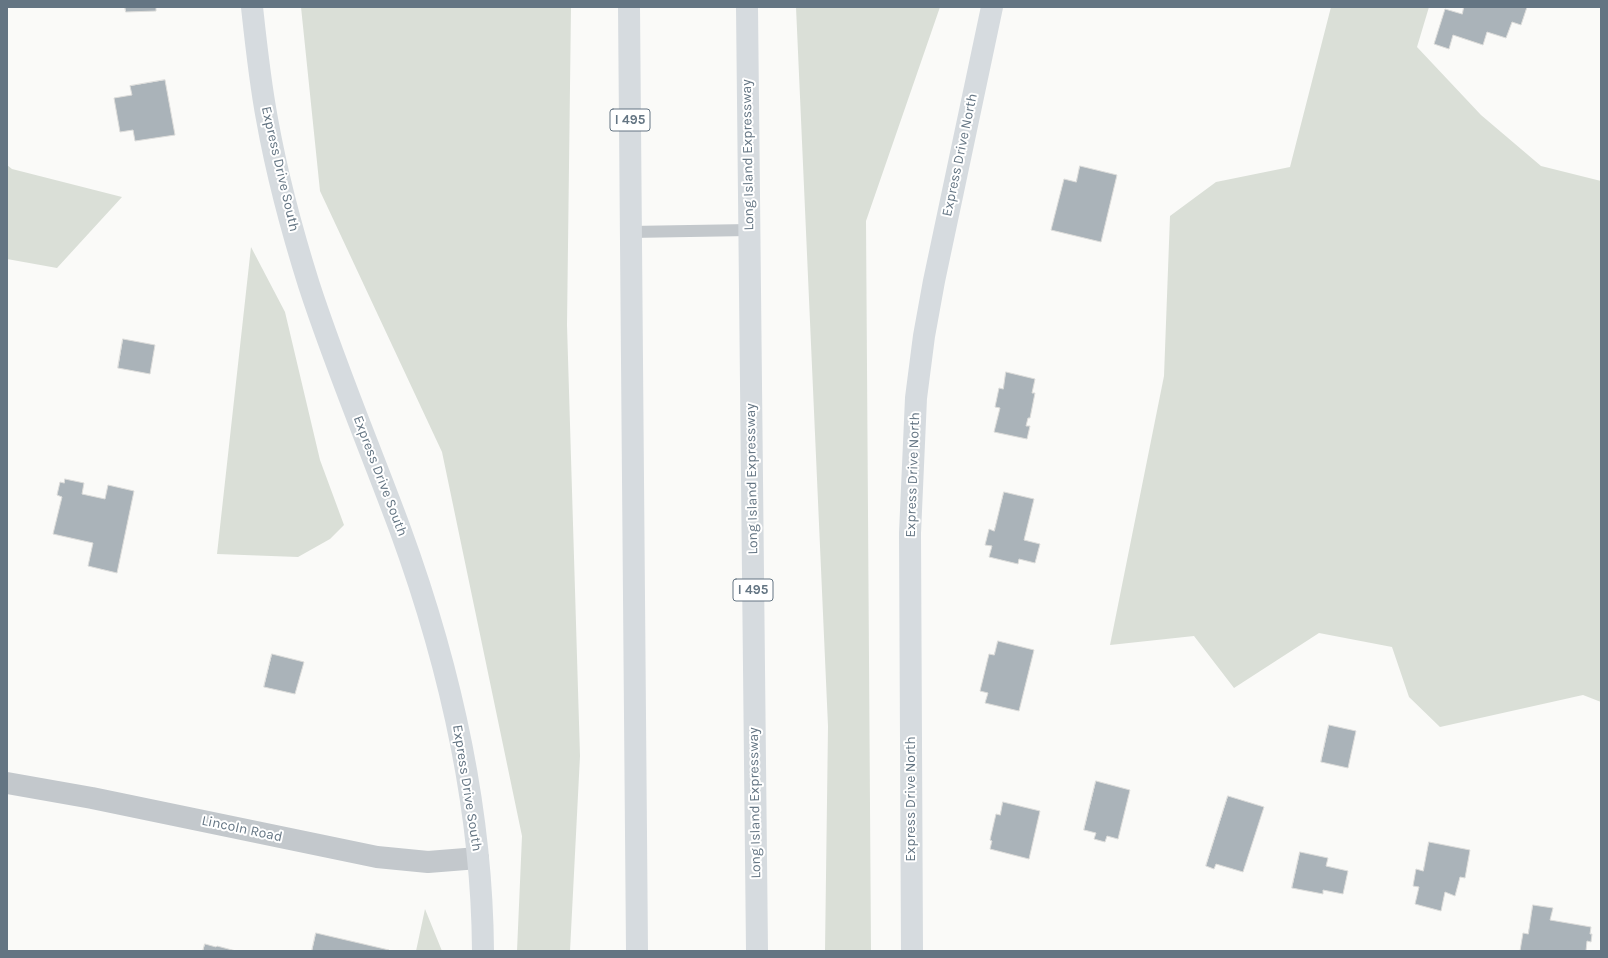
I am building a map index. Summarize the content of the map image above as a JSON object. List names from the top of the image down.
{
  "streets": {
    "main road": [
      "I 495",
      "Long Island Expressway",
      "Express Drive North",
      "Express Drive South"
    ],
    "street": ["Lincoln Road"]
  },
  "crossings": [
    ["Express Drive South", "Lincoln Road"]
  ]
}
